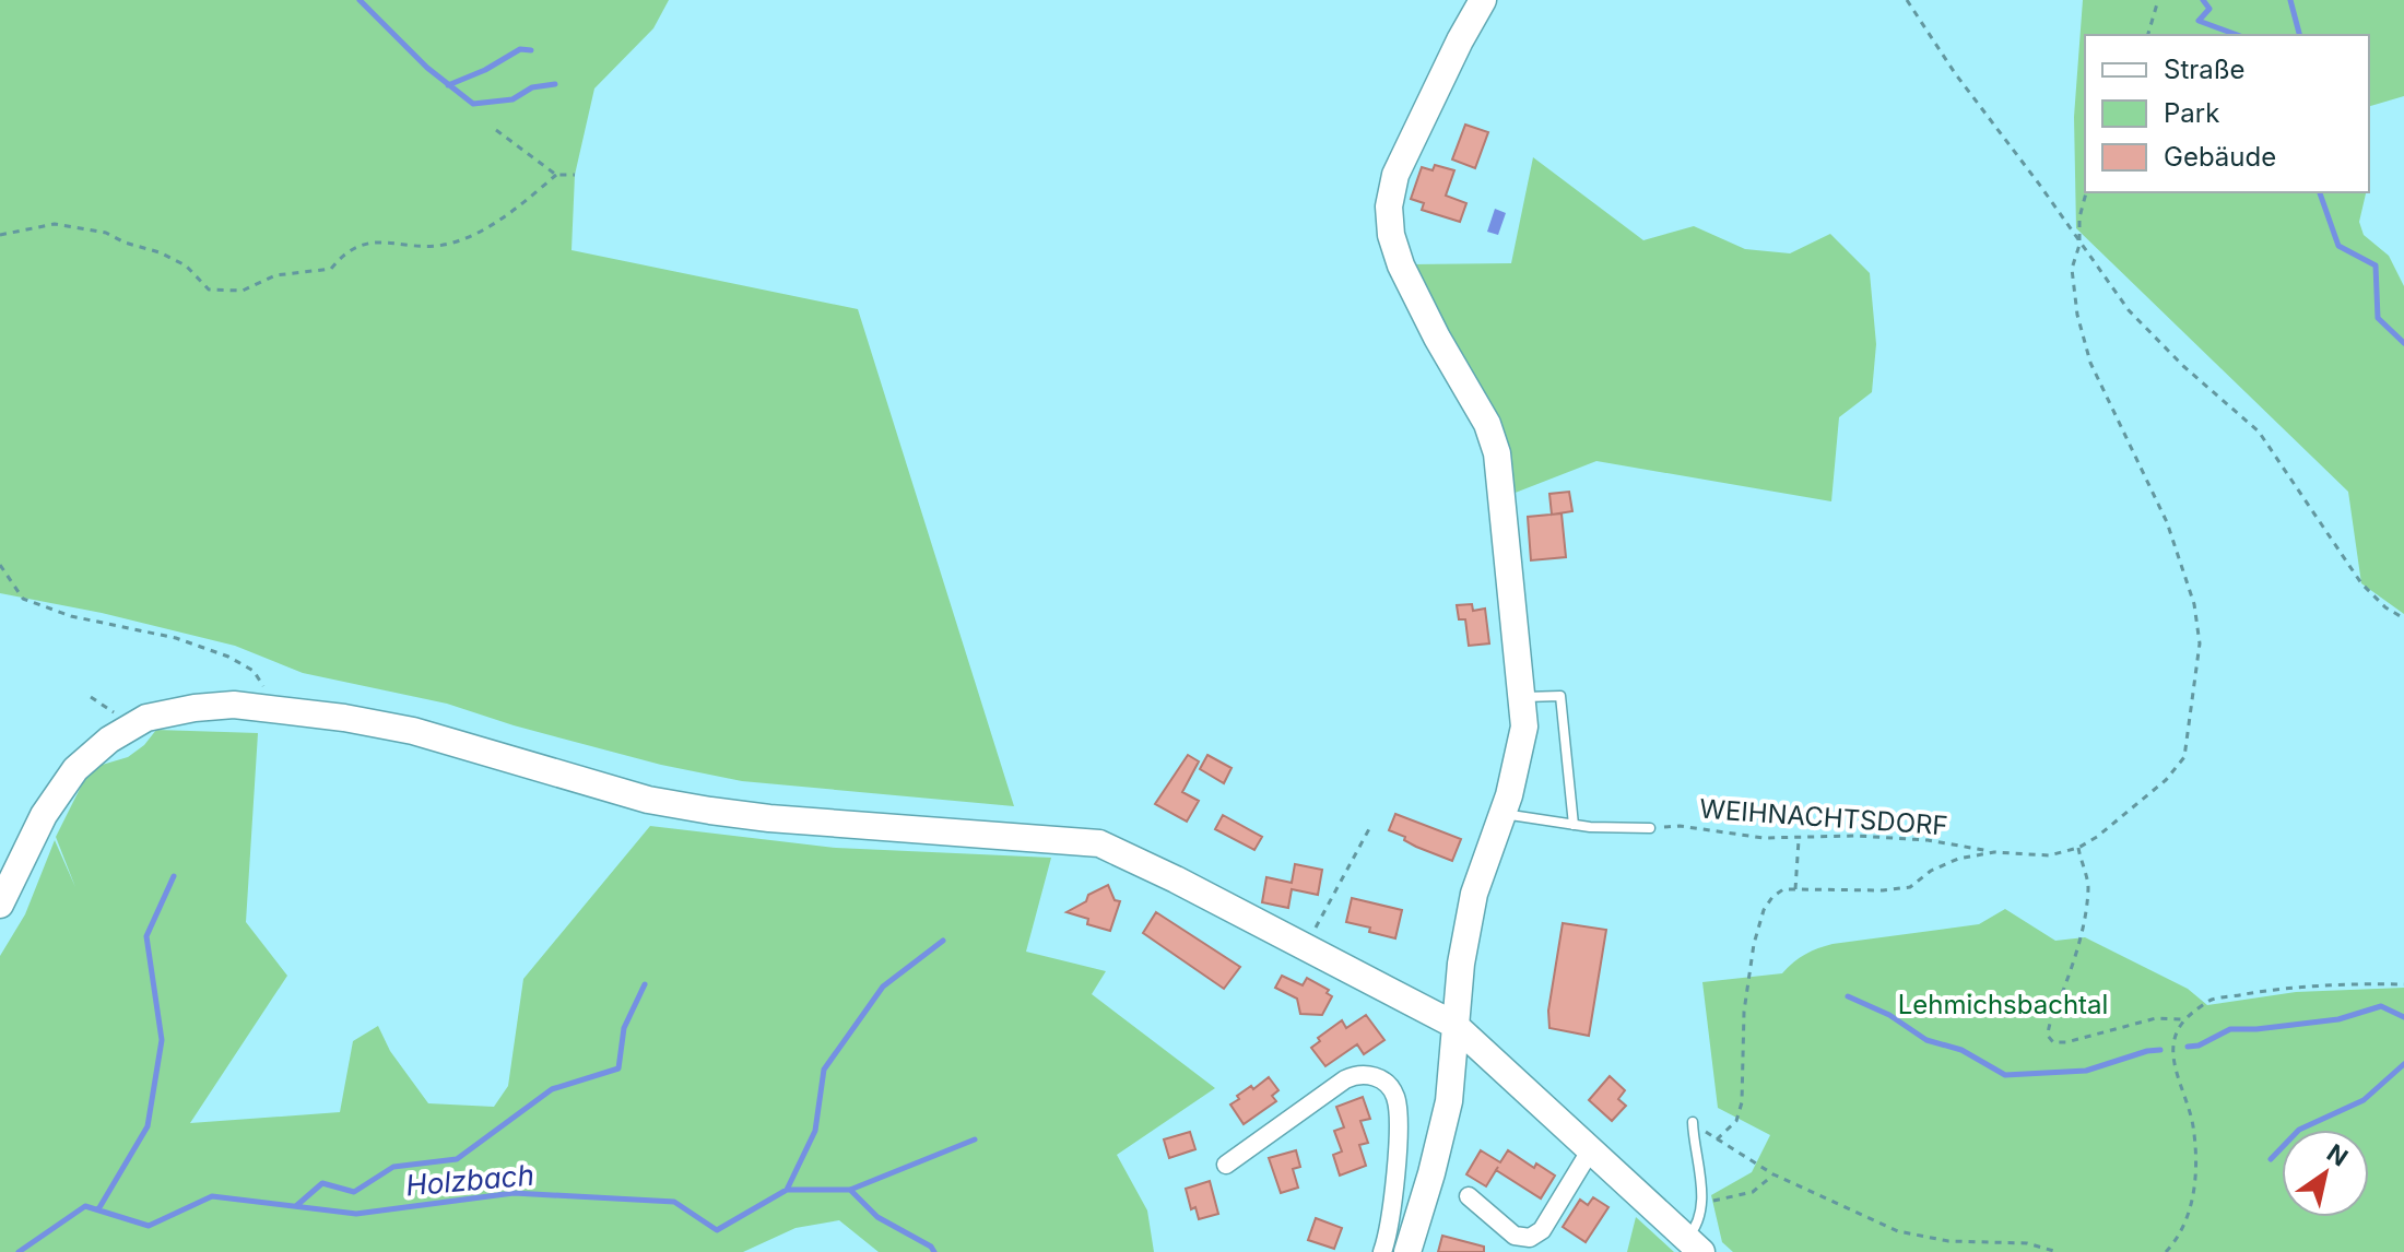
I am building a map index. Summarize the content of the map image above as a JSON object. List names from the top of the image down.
{
  "streets": {
    "path": ["WEIHNACHTSDORF"]
  },
  "water": ["Holzbach"],
  "parks": ["Lehmichsbachtal"],
  "legend": ["Straße", "Park", "Gebäude"],
  "north": "top right"
}
